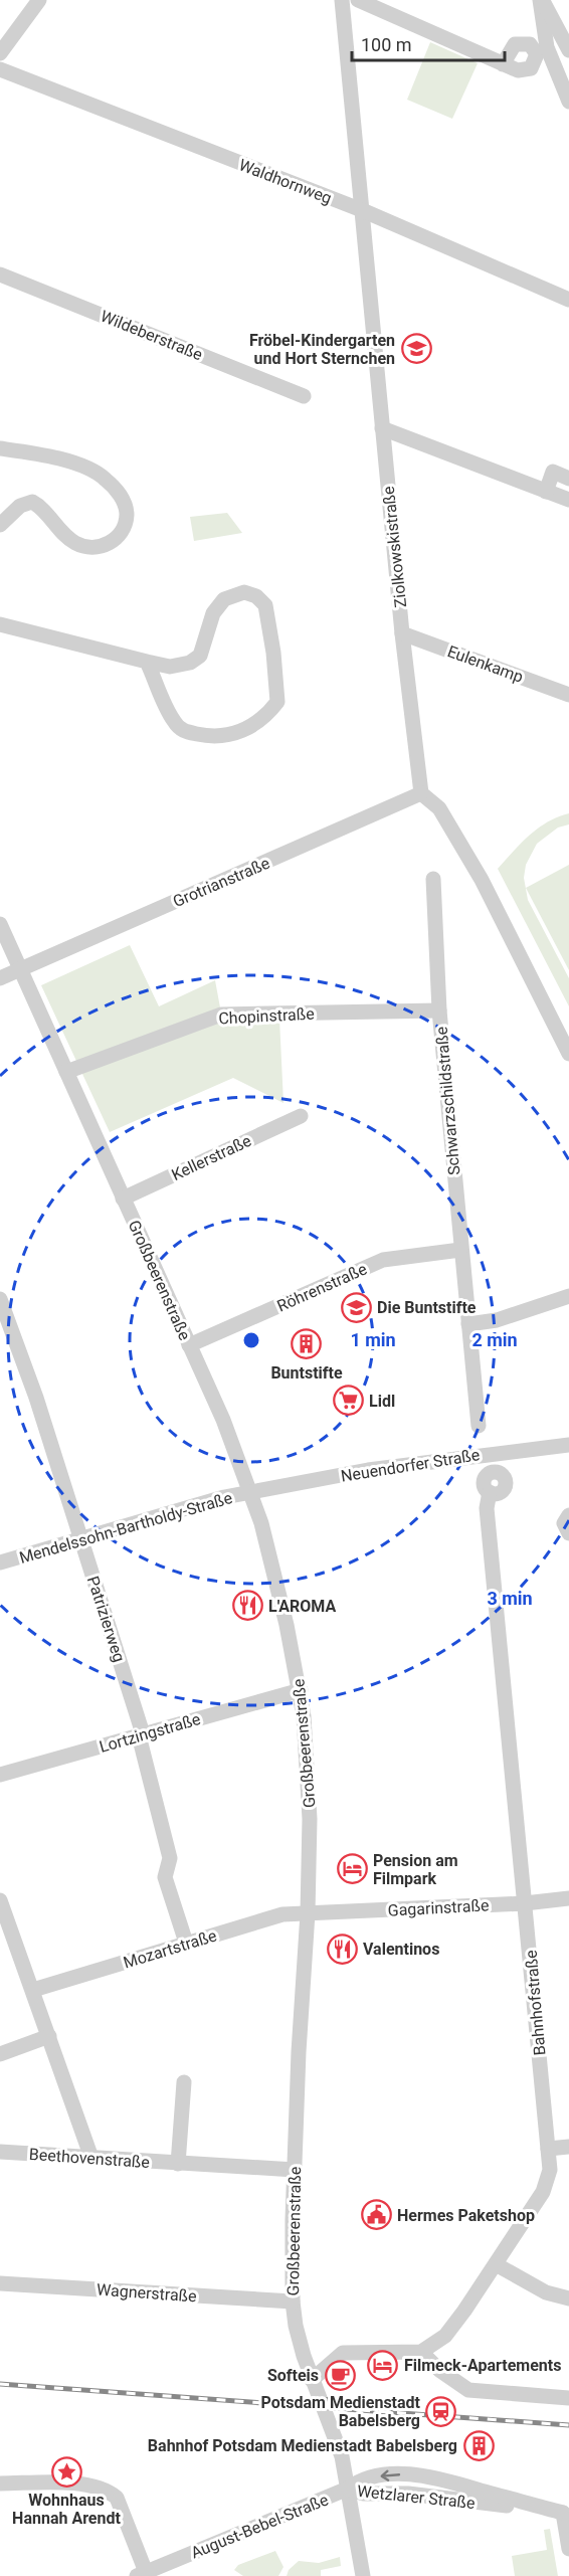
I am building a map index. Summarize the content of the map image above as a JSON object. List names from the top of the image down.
{
  "streets": {
    "street": [
      "Waldhornweg",
      "Wildeberstraße",
      "Ziolkowskistraße",
      "Eulenkamp",
      "Grotrianstraße",
      "Chopinstraße",
      "Schwarzschildstraße",
      "Kellerstraße",
      "Großbeerenstraße",
      "Röhrenstraße",
      "Neuendorfer Straße",
      "Mendelssohn-Bartholdy-Straße",
      "Patrizierweg",
      "Lortzingstraße",
      "Gagarinstraße",
      "Mozartstraße",
      "Bahnhofstraße",
      "Beethovenstraße",
      "Wagnerstraße",
      "Wetzlarer Straße",
      "August-Bebel-Straße"
    ]
  },
  "crossings": [
    ["Waldhornweg", "Ziolkowskistraße"],
    ["Ziolkowskistraße", "Eulenkamp"],
    ["Ziolkowskistraße", "Grotrianstraße"],
    ["Grotrianstraße", "Großbeerenstraße"],
    ["Chopinstraße", "Schwarzschildstraße"],
    ["Chopinstraße", "Großbeerenstraße"],
    ["Schwarzschildstraße", "Röhrenstraße"],
    ["Kellerstraße", "Großbeerenstraße"],
    ["Großbeerenstraße", "Röhrenstraße"],
    ["Großbeerenstraße", "Neuendorfer Straße"],
    ["Großbeerenstraße", "Mendelssohn-Bartholdy-Straße"],
    ["Großbeerenstraße", "Lortzingstraße"],
    ["Großbeerenstraße", "Gagarinstraße"],
    ["Großbeerenstraße", "Mozartstraße"],
    ["Großbeerenstraße", "Beethovenstraße"],
    ["Großbeerenstraße", "Wagnerstraße"],
    ["Großbeerenstraße", "Wetzlarer Straße"],
    ["Großbeerenstraße", "August-Bebel-Straße"],
    ["Neuendorfer Straße", "Mendelssohn-Bartholdy-Straße"],
    ["Mendelssohn-Bartholdy-Straße", "Patrizierweg"],
    ["Patrizierweg", "Lortzingstraße"],
    ["Patrizierweg", "Mozartstraße"],
    ["Gagarinstraße", "Mozartstraße"],
    ["Gagarinstraße", "Bahnhofstraße"],
    ["Wetzlarer Straße", "August-Bebel-Straße"]
  ],
  "places": {
    "school or university": ["Fröbel-Kindergarten und Hort Sternchen", "Die Buntstifte"],
    "building": ["Buntstifte", "Bahnhof Potsdam Medienstadt Babelsberg"],
    "supermarket": ["Lidl"],
    "restaurant": ["L'AROMA", "Valentinos"],
    "hotel": ["Pension am Filmpark", "Filmeck-Apartements"],
    "public building": ["Hermes Paketshop"],
    "cafe": ["Softeis"],
    "station": ["Potsdam Medienstadt Babelsberg"],
    "place": ["Wohnhaus Hannah Arendt"]
  },
  "scale_bar": "100 m",
  "rings": ["1 min", "2 min", "3 min"]
}
